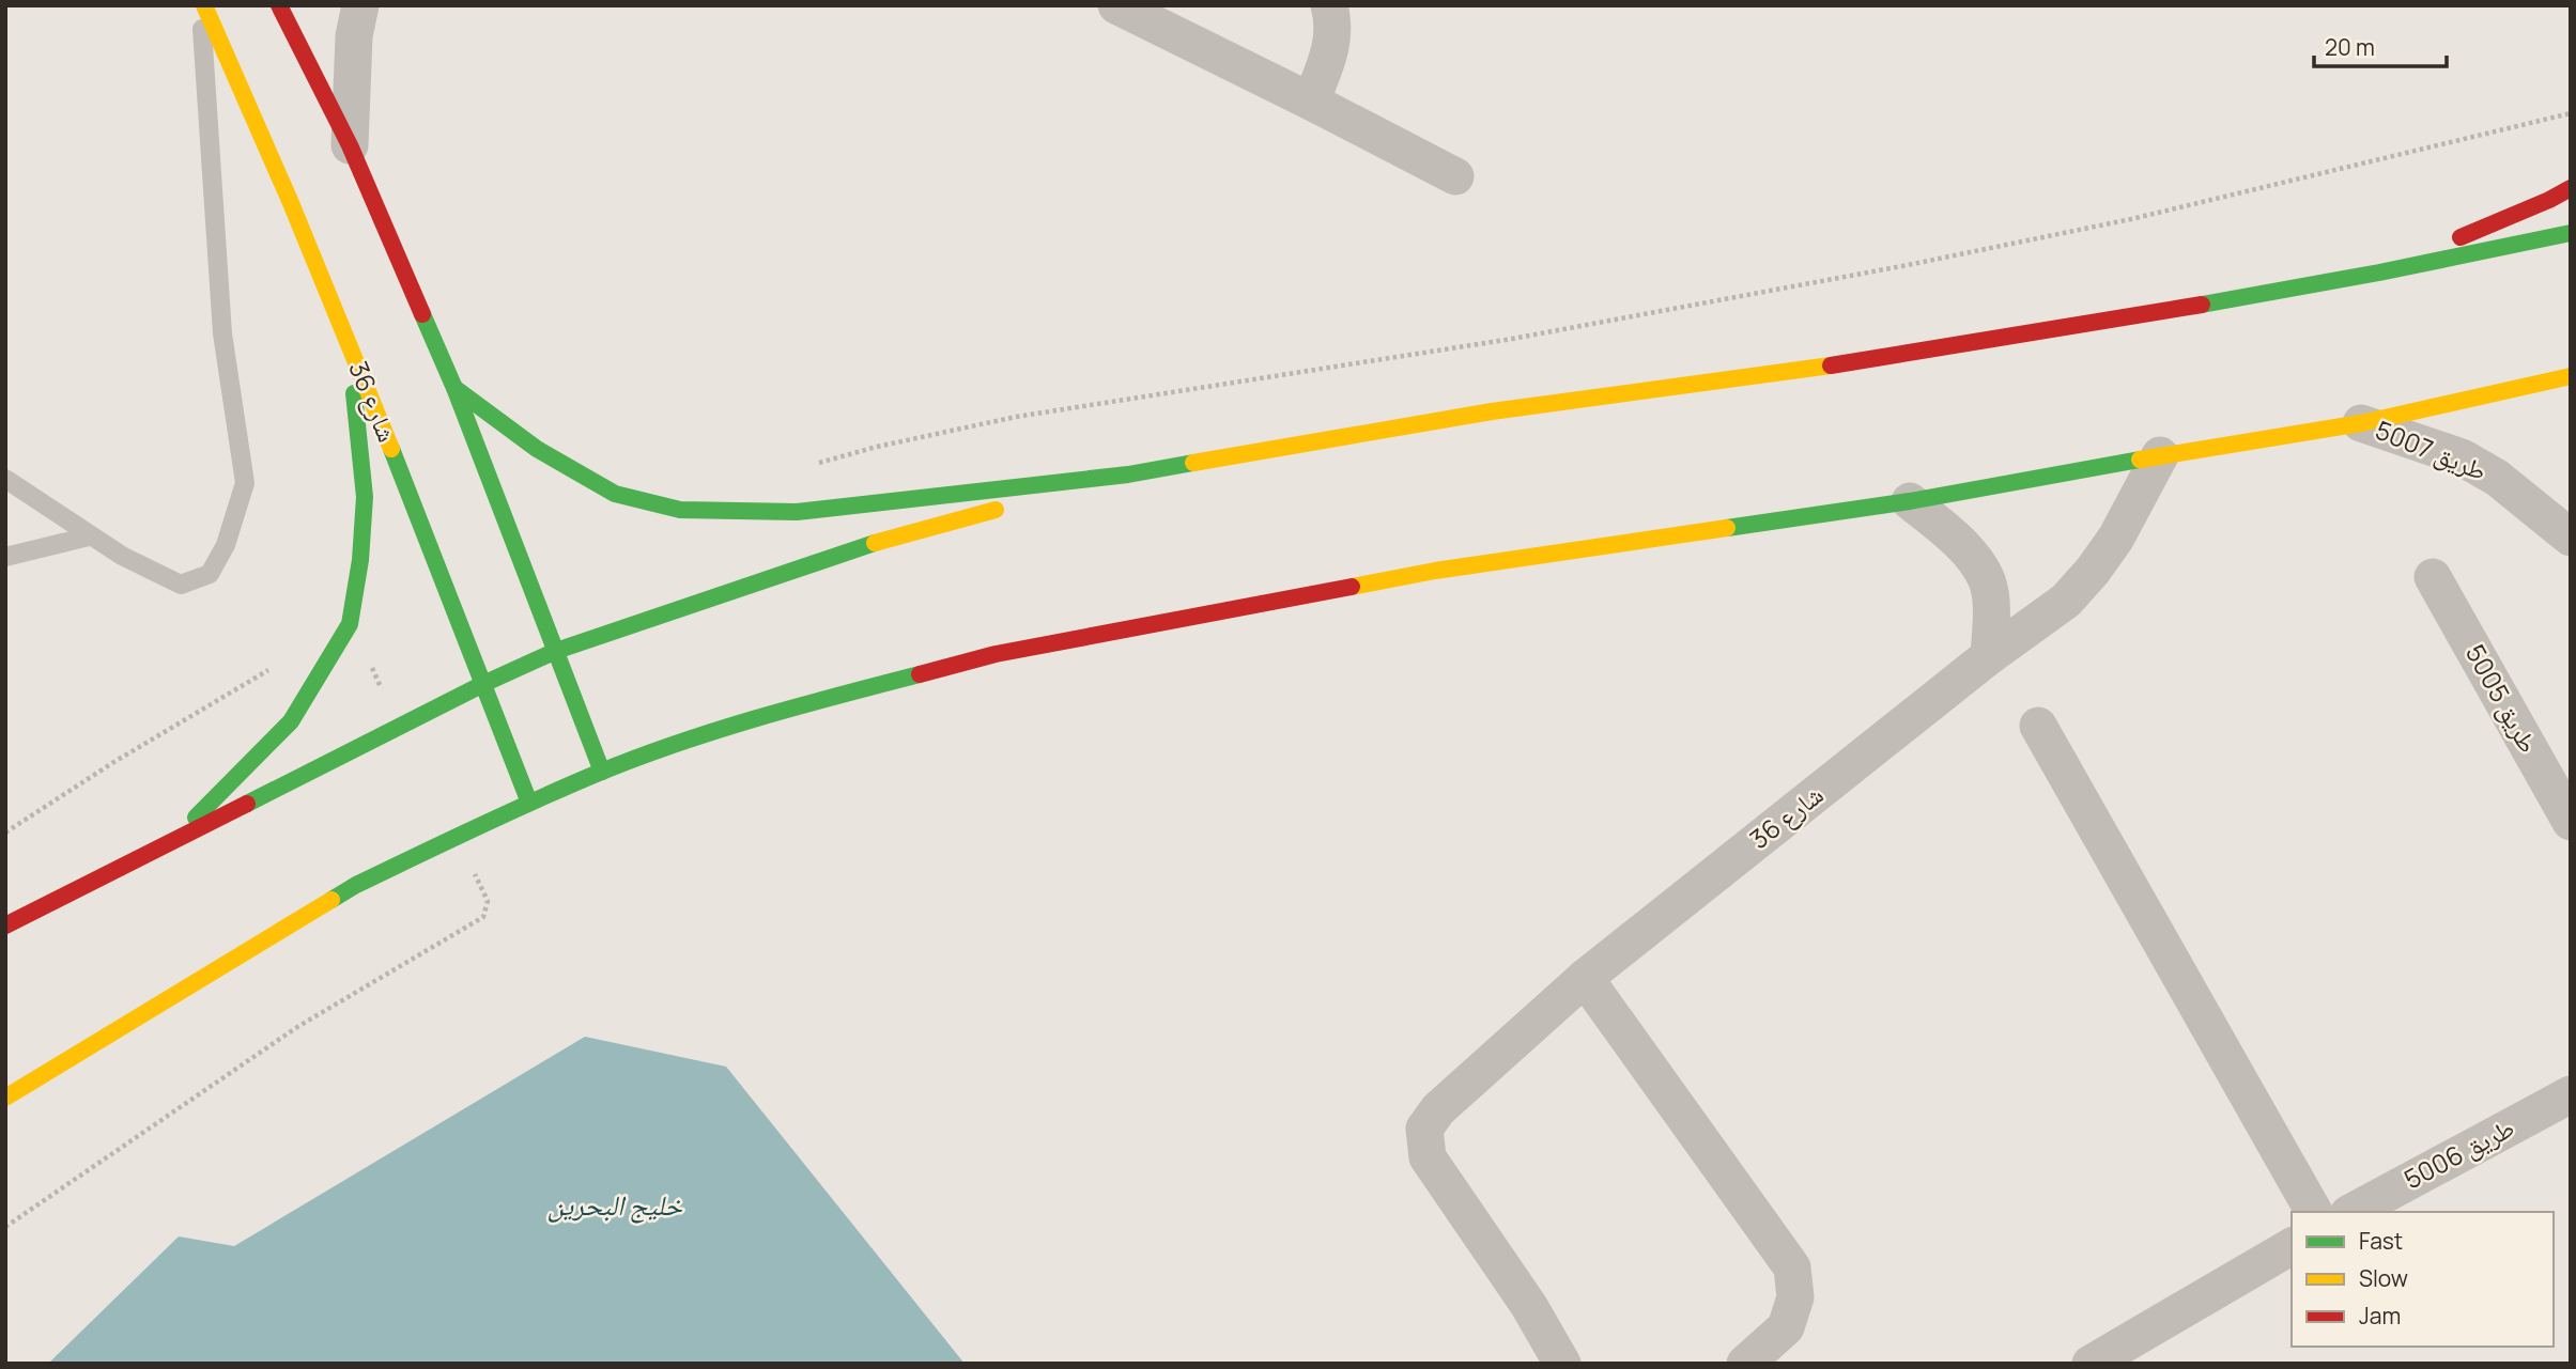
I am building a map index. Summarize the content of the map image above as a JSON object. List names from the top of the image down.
{
  "streets": {
    "street": [
      "شارع 36",
      "طريق 5007",
      "طريق 5005",
      "طريق 5006"
    ]
  },
  "water": ["خليج البحرين"],
  "legend": ["Fast", "Slow", "Jam"],
  "scale_bar": "20 m"
}
